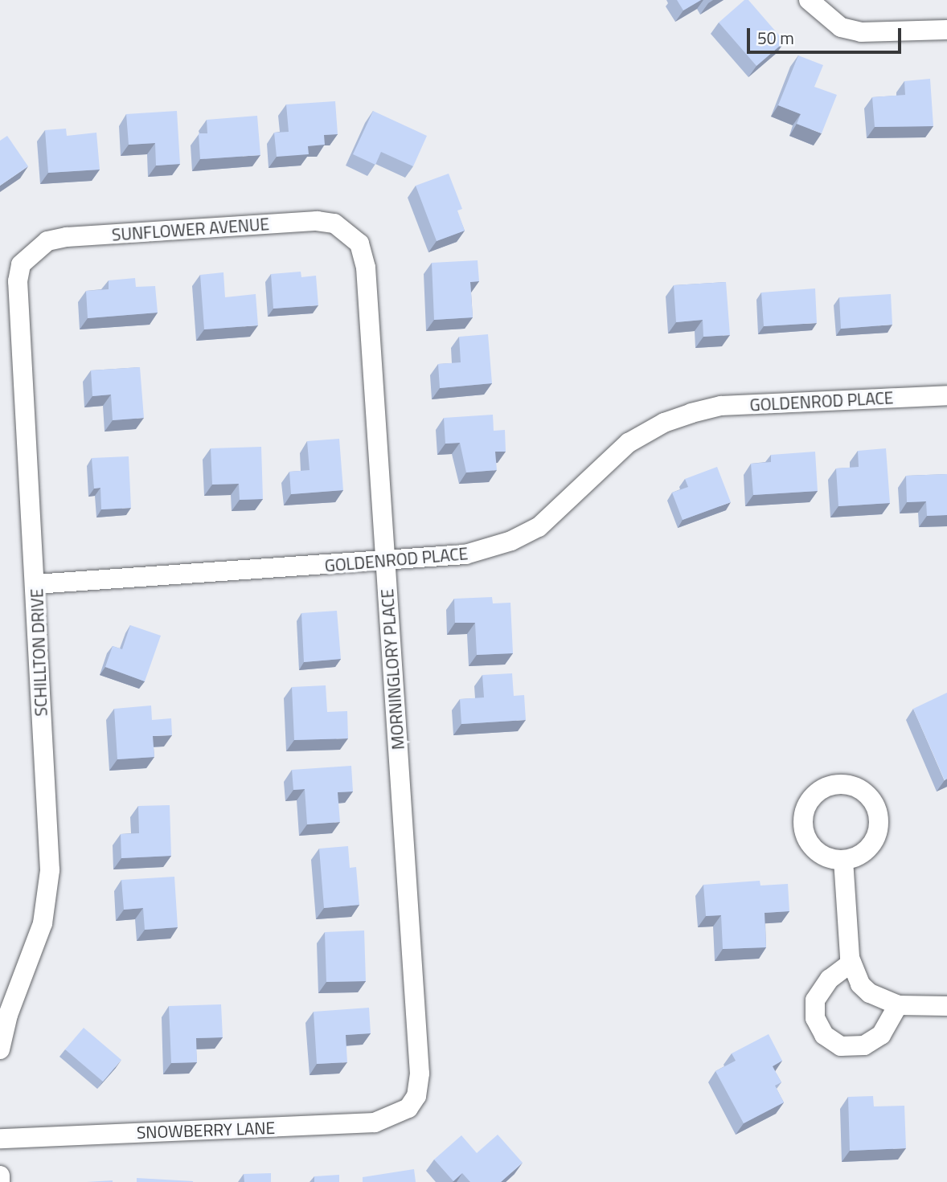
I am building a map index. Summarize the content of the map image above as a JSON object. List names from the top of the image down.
{
  "streets": {
    "street": [
      "SUNFLOWER AVENUE",
      "GOLDENROD PLACE",
      "SCHILLTON DRIVE",
      "MORNINGLORY PLACE",
      "SNOWBERRY LANE"
    ]
  },
  "crossings": [
    ["SUNFLOWER AVENUE", "SCHILLTON DRIVE"],
    ["SUNFLOWER AVENUE", "MORNINGLORY PLACE"],
    ["GOLDENROD PLACE", "SCHILLTON DRIVE"],
    ["GOLDENROD PLACE", "MORNINGLORY PLACE"],
    ["MORNINGLORY PLACE", "SNOWBERRY LANE"]
  ],
  "scale_bar": "50 m"
}
